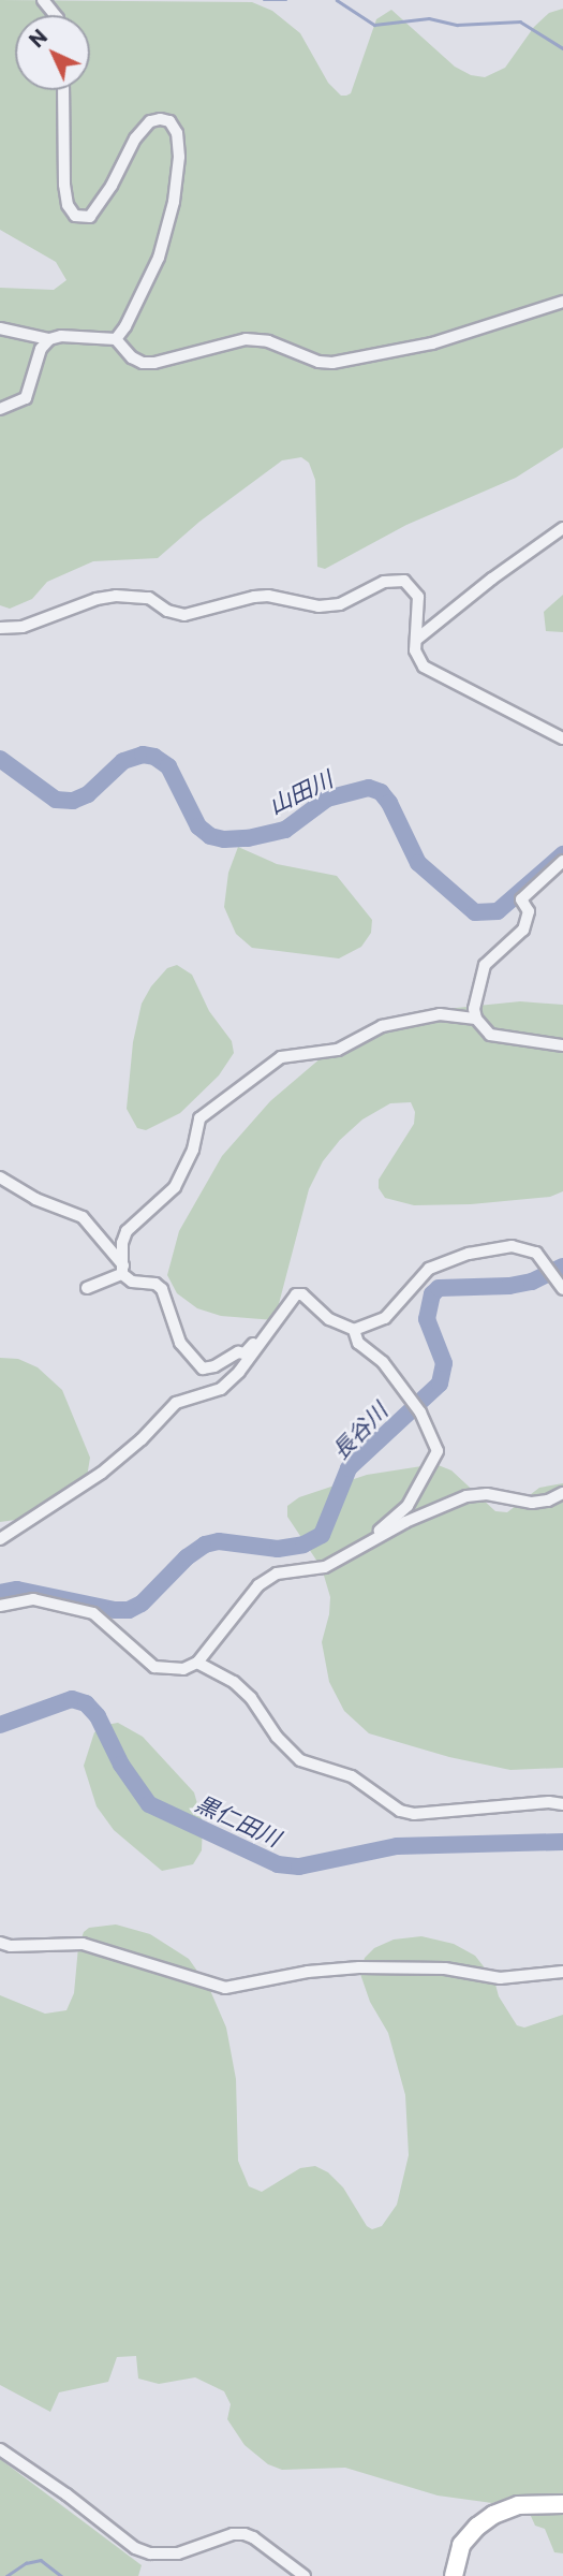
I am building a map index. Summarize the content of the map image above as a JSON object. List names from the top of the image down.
{
  "water": ["山田川", "長谷川", "黒仁田川"],
  "north": "top left"
}
